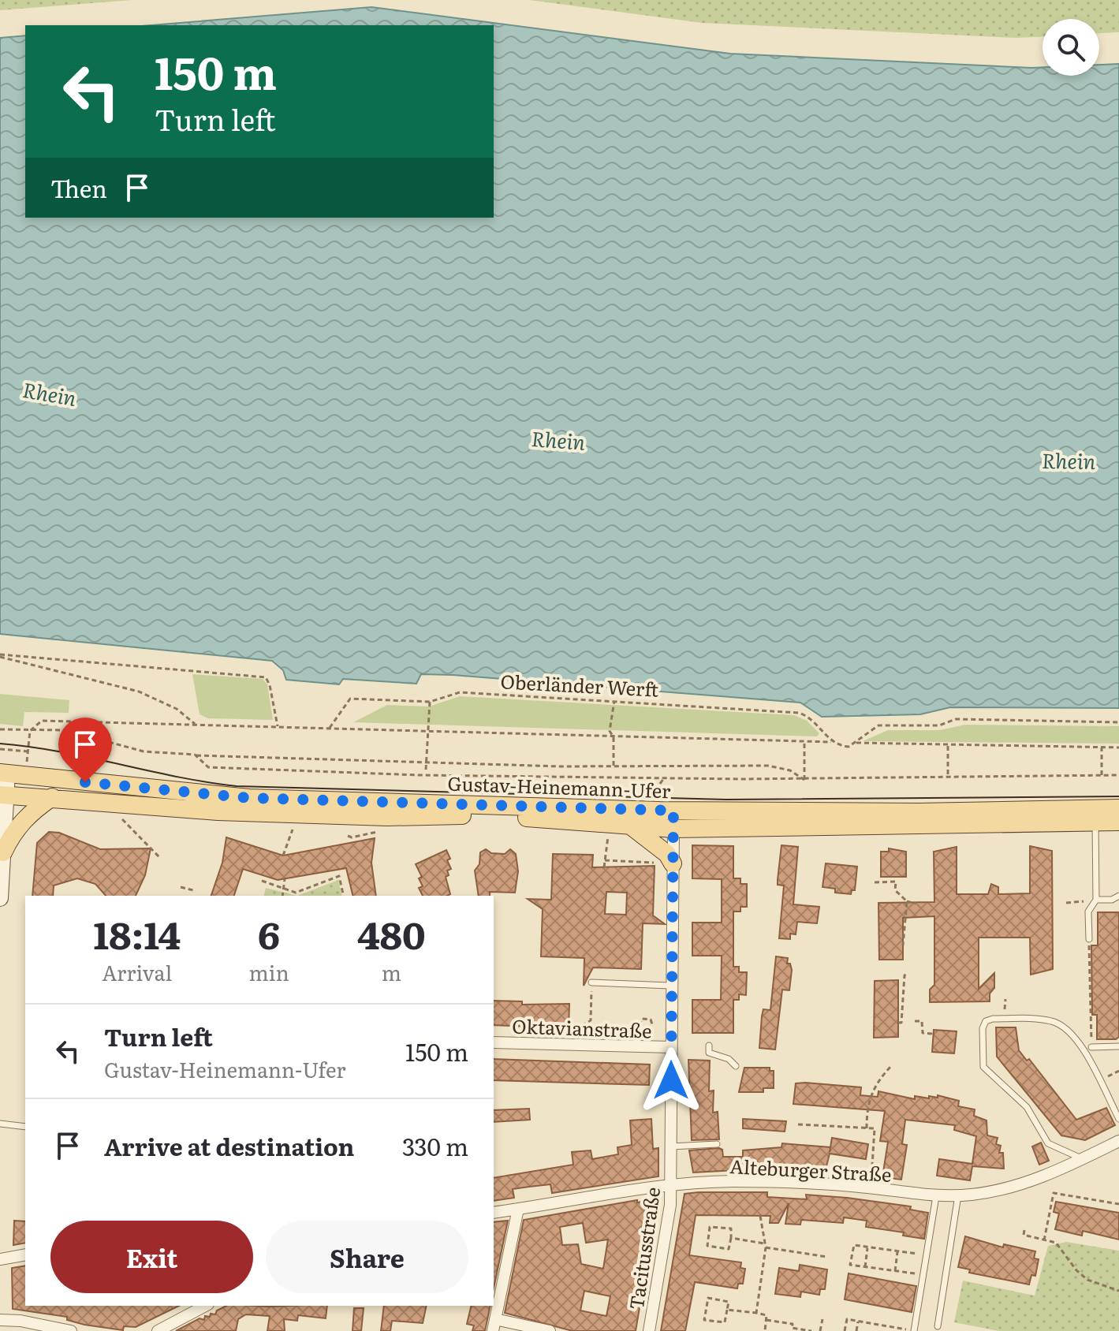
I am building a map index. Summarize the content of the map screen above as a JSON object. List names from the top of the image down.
{
  "streets": {
    "main road": ["Gustav-Heinemann-Ufer"],
    "street": ["Oktavianstraße", "Alteburger Straße", "Tacitusstraße"],
    "path": ["Oberländer Werft"]
  },
  "crossings": [
    ["Gustav-Heinemann-Ufer", "Tacitusstraße"],
    ["Oktavianstraße", "Tacitusstraße"],
    ["Alteburger Straße", "Tacitusstraße"]
  ],
  "water": ["Rhein"],
  "page": {
    "turn": ["150 m", "Turn left"],
    "then": "Then",
    "eta": [
      "18:14",
      "Arrival",
      "6",
      "min",
      "480",
      "m"
    ],
    "list": [
      {
        "name": "Turn left",
        "note": "Gustav-Heinemann-Ufer",
        "value": "150 m"
      },
      {
        "name": "Arrive at destination",
        "value": "330 m"
      }
    ],
    "buttons": ["Exit", "Share"]
  }
}
